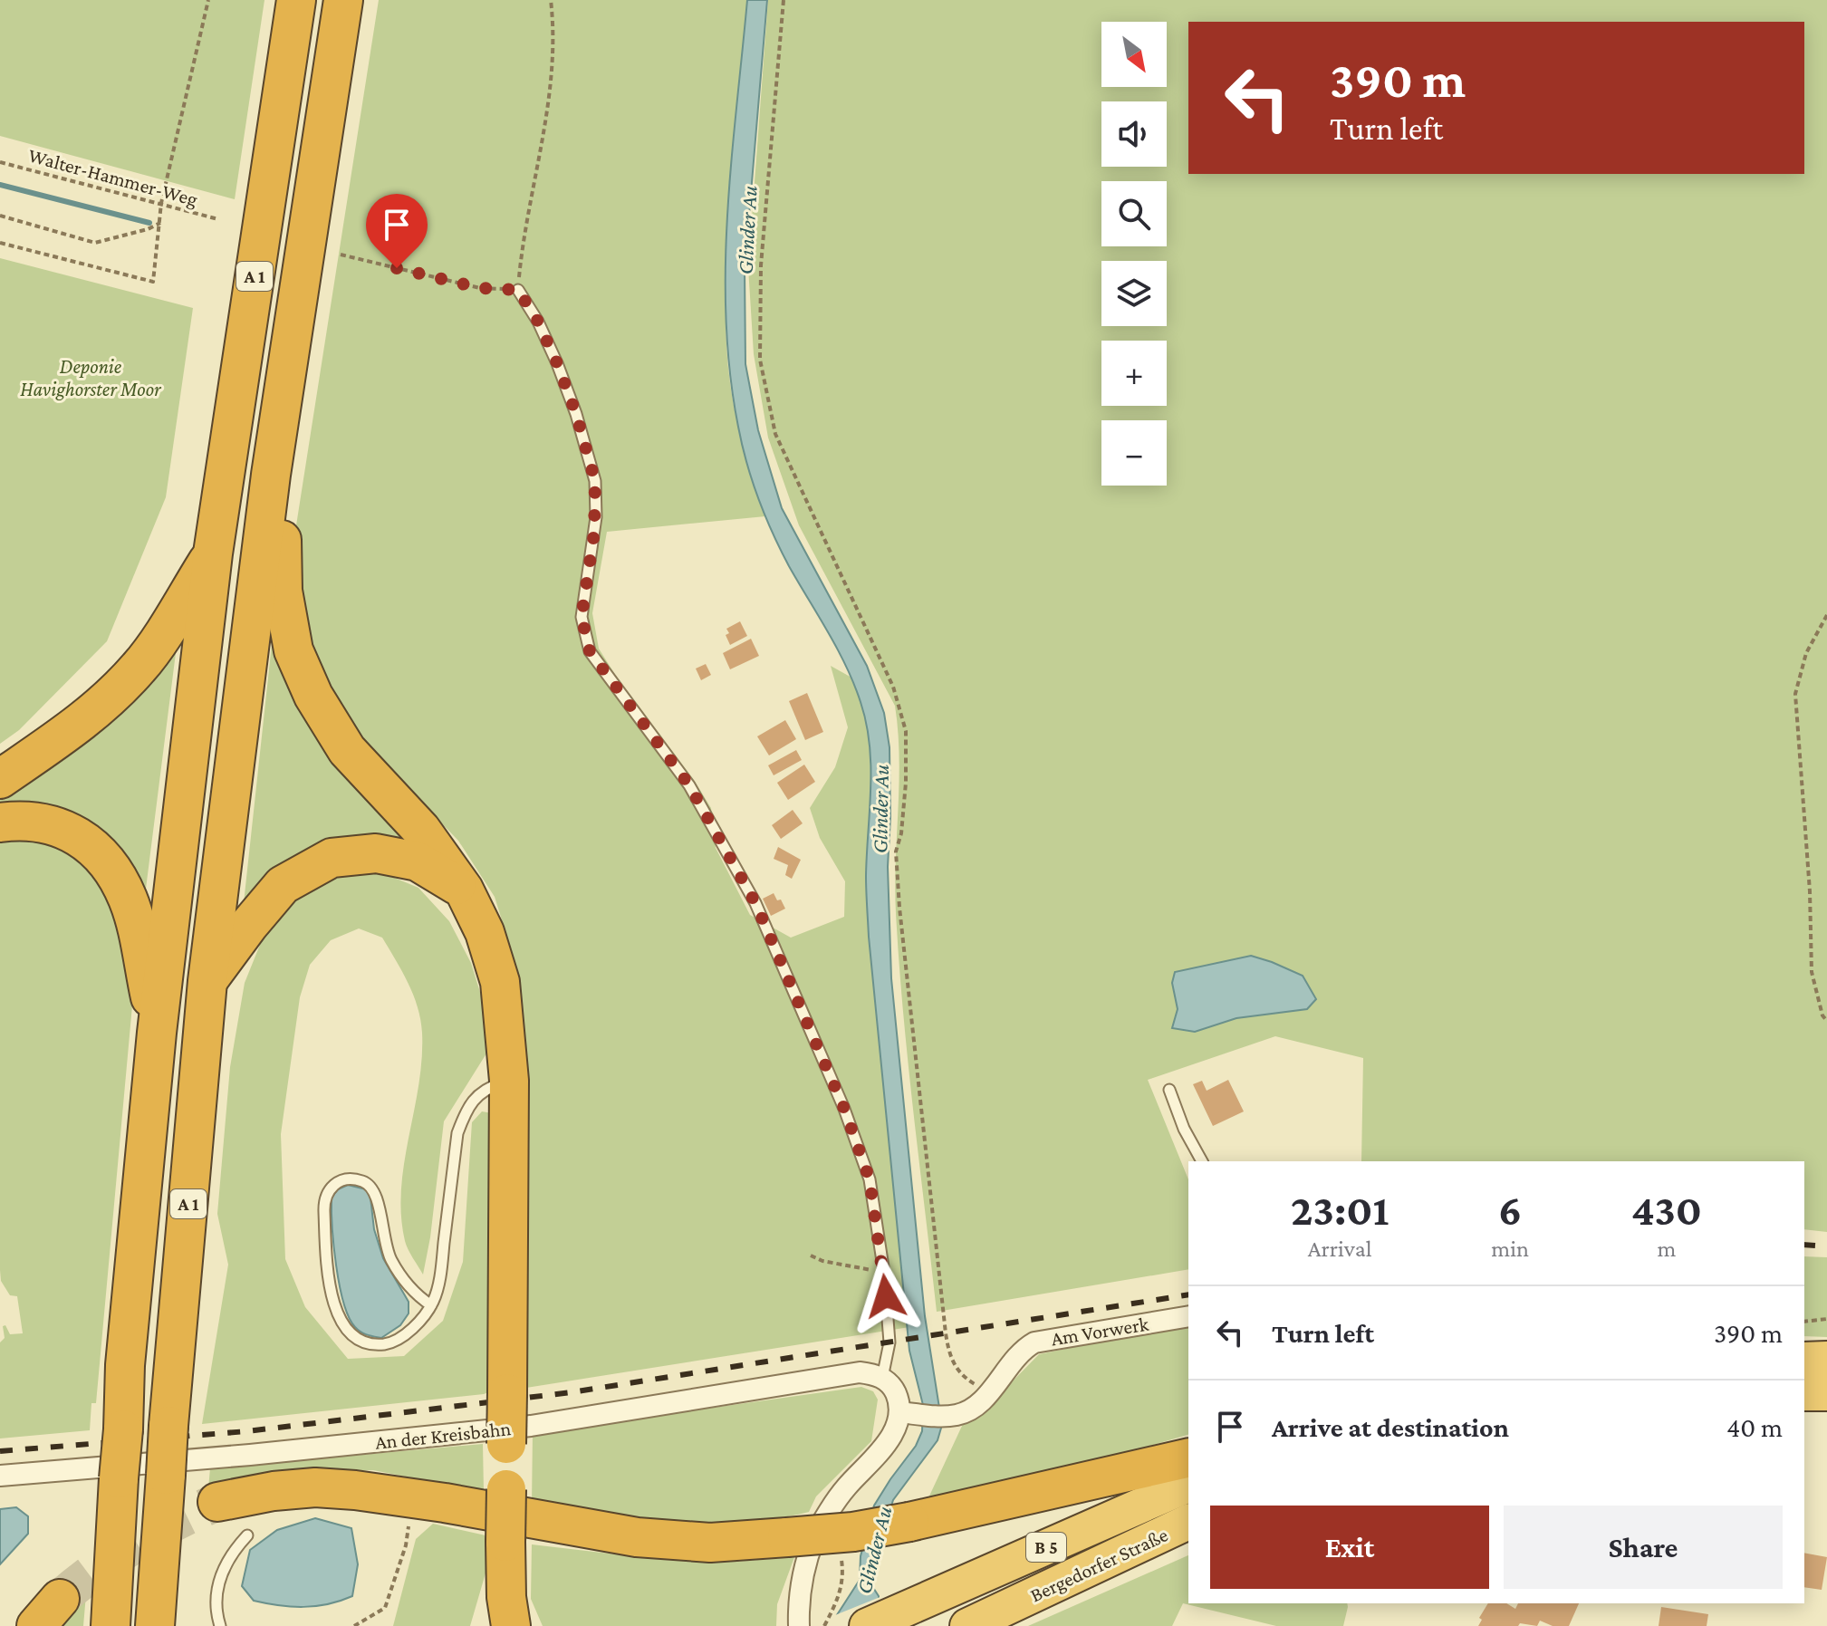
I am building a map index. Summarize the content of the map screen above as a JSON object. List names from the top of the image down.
{
  "streets": {
    "highway": ["A 1", "B 5", "Bergedorfer Straße"],
    "street": ["Am Vorwerk", "An der Kreisbahn"],
    "path": ["Walter-Hammer-Weg"]
  },
  "water": ["Glinder Au"],
  "parks": ["Deponie Havighorster Moor"],
  "north": "bottom right",
  "page": {
    "map_buttons": ["+", "−"],
    "turn": ["390 m", "Turn left"],
    "eta": [
      "23:01",
      "Arrival",
      "6",
      "min",
      "430",
      "m"
    ],
    "list": [
      {
        "name": "Turn left",
        "value": "390 m"
      },
      {
        "name": "Arrive at destination",
        "value": "40 m"
      }
    ],
    "buttons": ["Exit", "Share"]
  }
}
